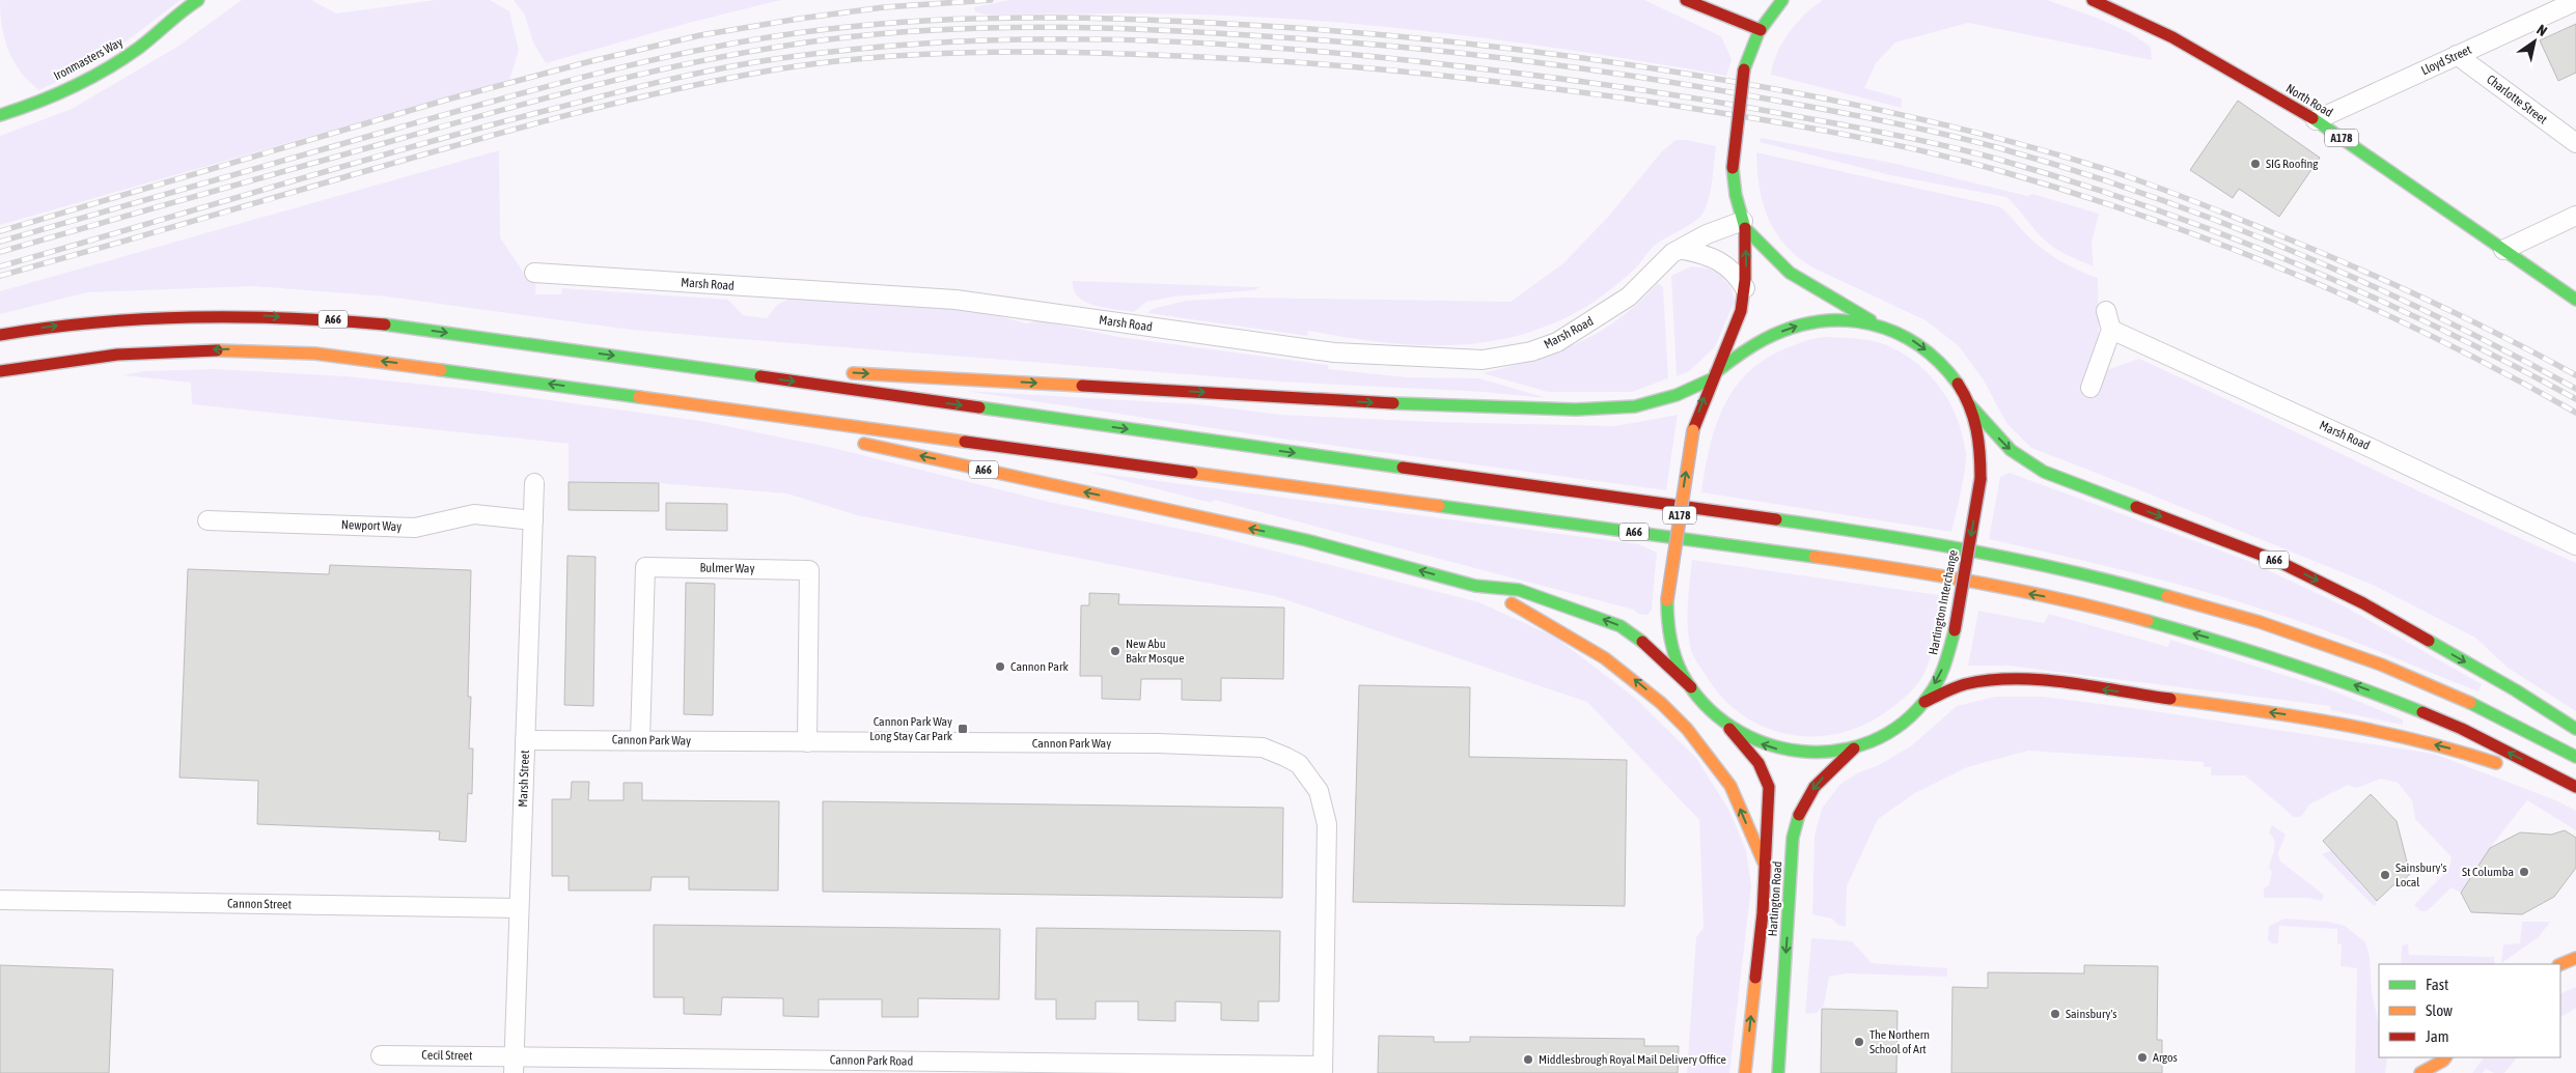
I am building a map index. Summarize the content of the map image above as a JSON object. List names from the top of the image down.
{
  "streets": {
    "main road": [
      "Ironmasters Way",
      "North Road",
      "A178",
      "A66",
      "Hartington Interchange",
      "Hartington Road"
    ],
    "street": [
      "Lloyd Street",
      "Charlotte Street",
      "Marsh Road",
      "Newport Way",
      "Bulmer Way",
      "Cannon Park Way",
      "Marsh Street",
      "Cannon Street",
      "Cecil Street",
      "Cannon Park Road"
    ]
  },
  "crossings": [
    ["Lloyd Street", "Charlotte Street"],
    ["Lloyd Street", "North Road"],
    ["A178", "Marsh Road"],
    ["A178", "Hartington Interchange"],
    ["A66", "Hartington Interchange"],
    ["Newport Way", "Marsh Street"],
    ["Bulmer Way", "Cannon Park Way"],
    ["Hartington Interchange", "Hartington Road"],
    ["Cannon Park Way", "Marsh Street"],
    ["Cannon Park Way", "Cannon Park Road"],
    ["Marsh Street", "Cannon Street"],
    ["Marsh Street", "Cecil Street"],
    ["Marsh Street", "Cannon Park Road"],
    ["Cecil Street", "Cannon Park Road"]
  ],
  "places": {
    "other": [
      "SIG Roofing",
      "New Abu Bakr Mosque",
      "Cannon Park",
      "St Columba",
      "Sainsbury's Local",
      "Sainsbury's",
      "The Northern School of Art",
      "Argos",
      "Middlesbrough Royal Mail Delivery Office"
    ],
    "transit": ["Cannon Park Way Long Stay Car Park"]
  },
  "legend": ["Fast", "Slow", "Jam"],
  "north": "top right"
}
